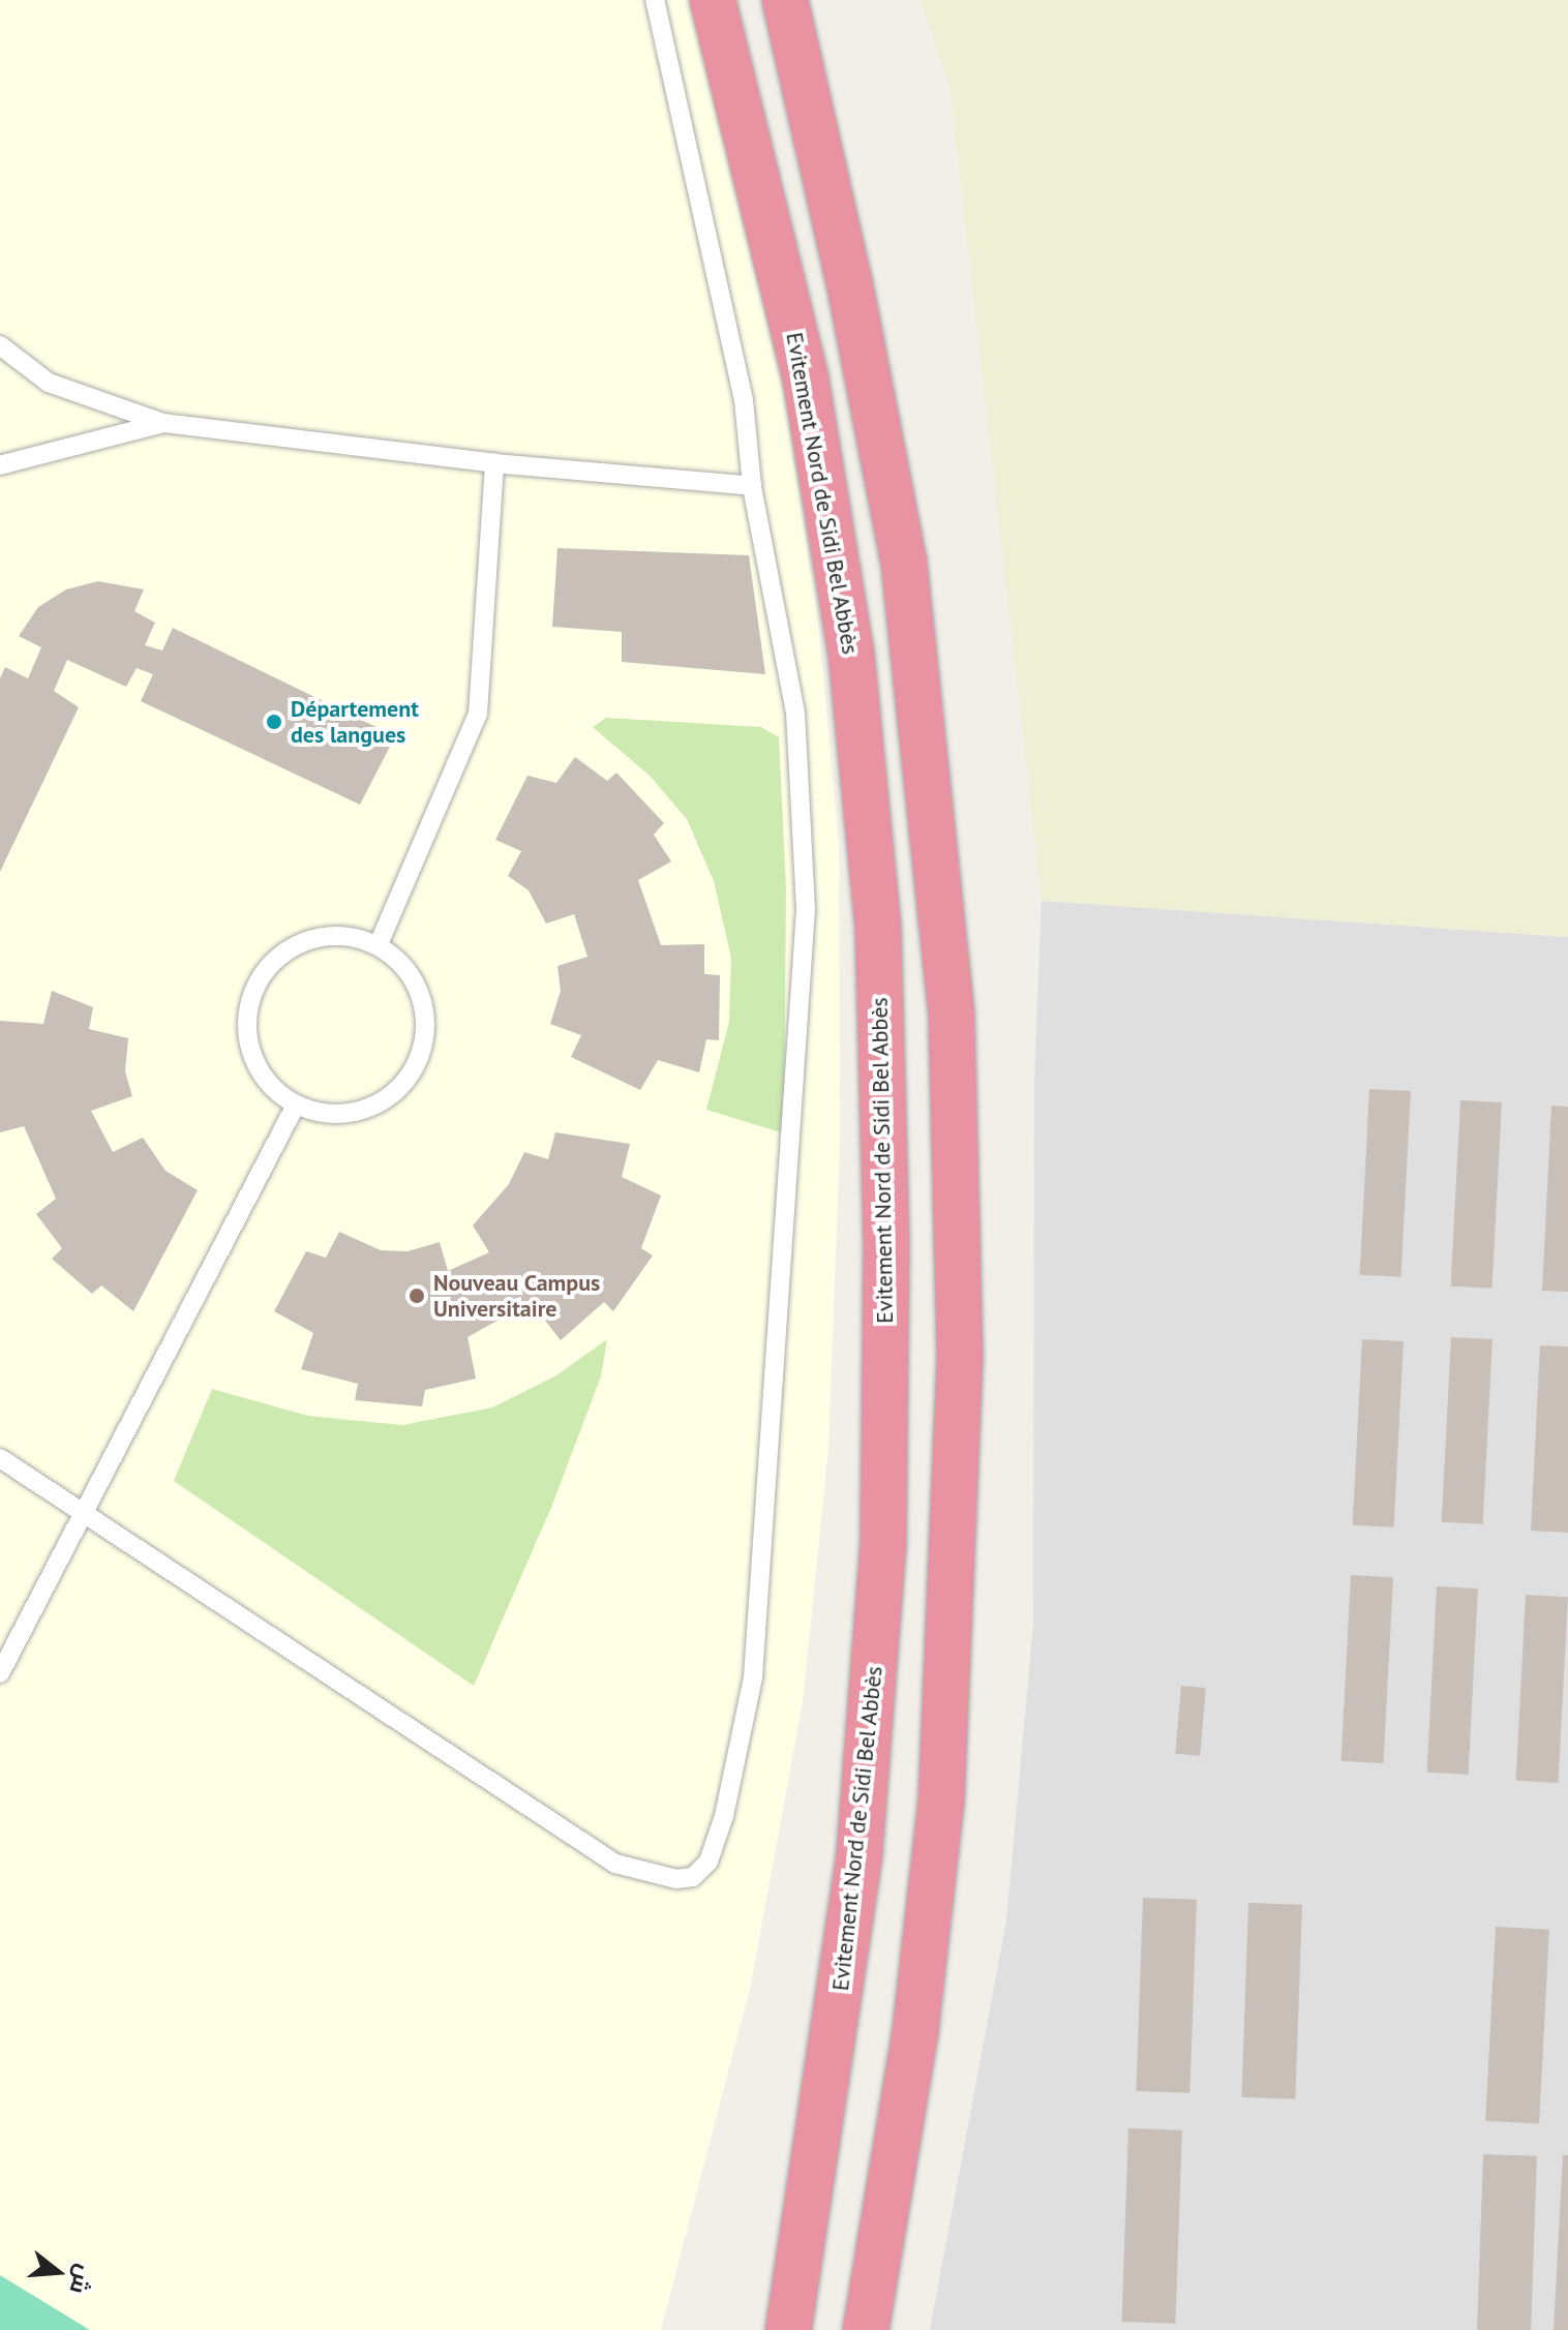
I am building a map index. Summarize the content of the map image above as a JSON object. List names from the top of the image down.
{
  "streets": {
    "highway": ["Evitement Nord de Sidi Bel Abbès"]
  },
  "places": ["Département des langues", "Nouveau Campus Universitaire"],
  "north": "right"
}
